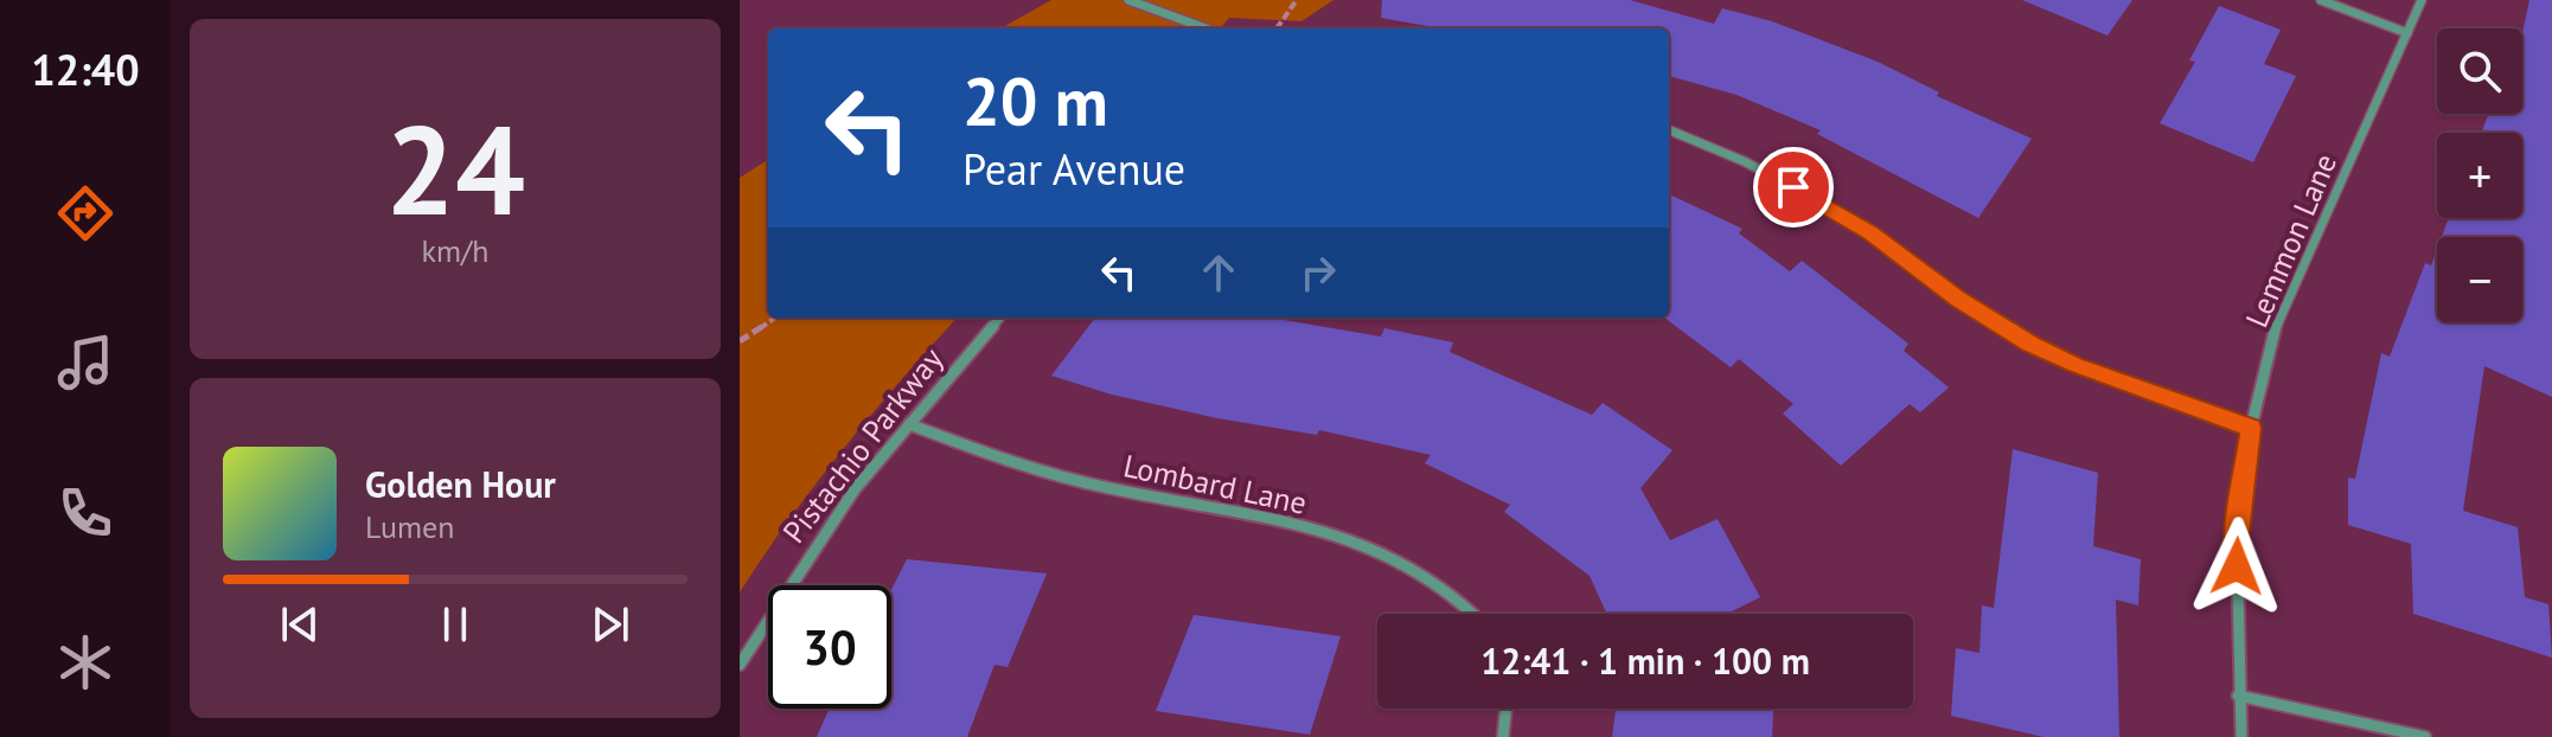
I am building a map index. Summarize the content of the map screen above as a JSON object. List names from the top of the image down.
{
  "streets": {
    "street": ["Lemmon Lane", "Pistachio Parkway", "Lombard Lane"]
  },
  "crossings": [
    ["Pistachio Parkway", "Lombard Lane"]
  ],
  "page": {
    "tabs": "12:40",
    "tile": ["24", "km/h"],
    "map_buttons": ["+", "−"],
    "turn": ["20 m", "Pear Avenue"],
    "song": ["Golden Hour", "Lumen"],
    "limit": "30",
    "trip": "12:41 · 1 min · 100 m"
  }
}
